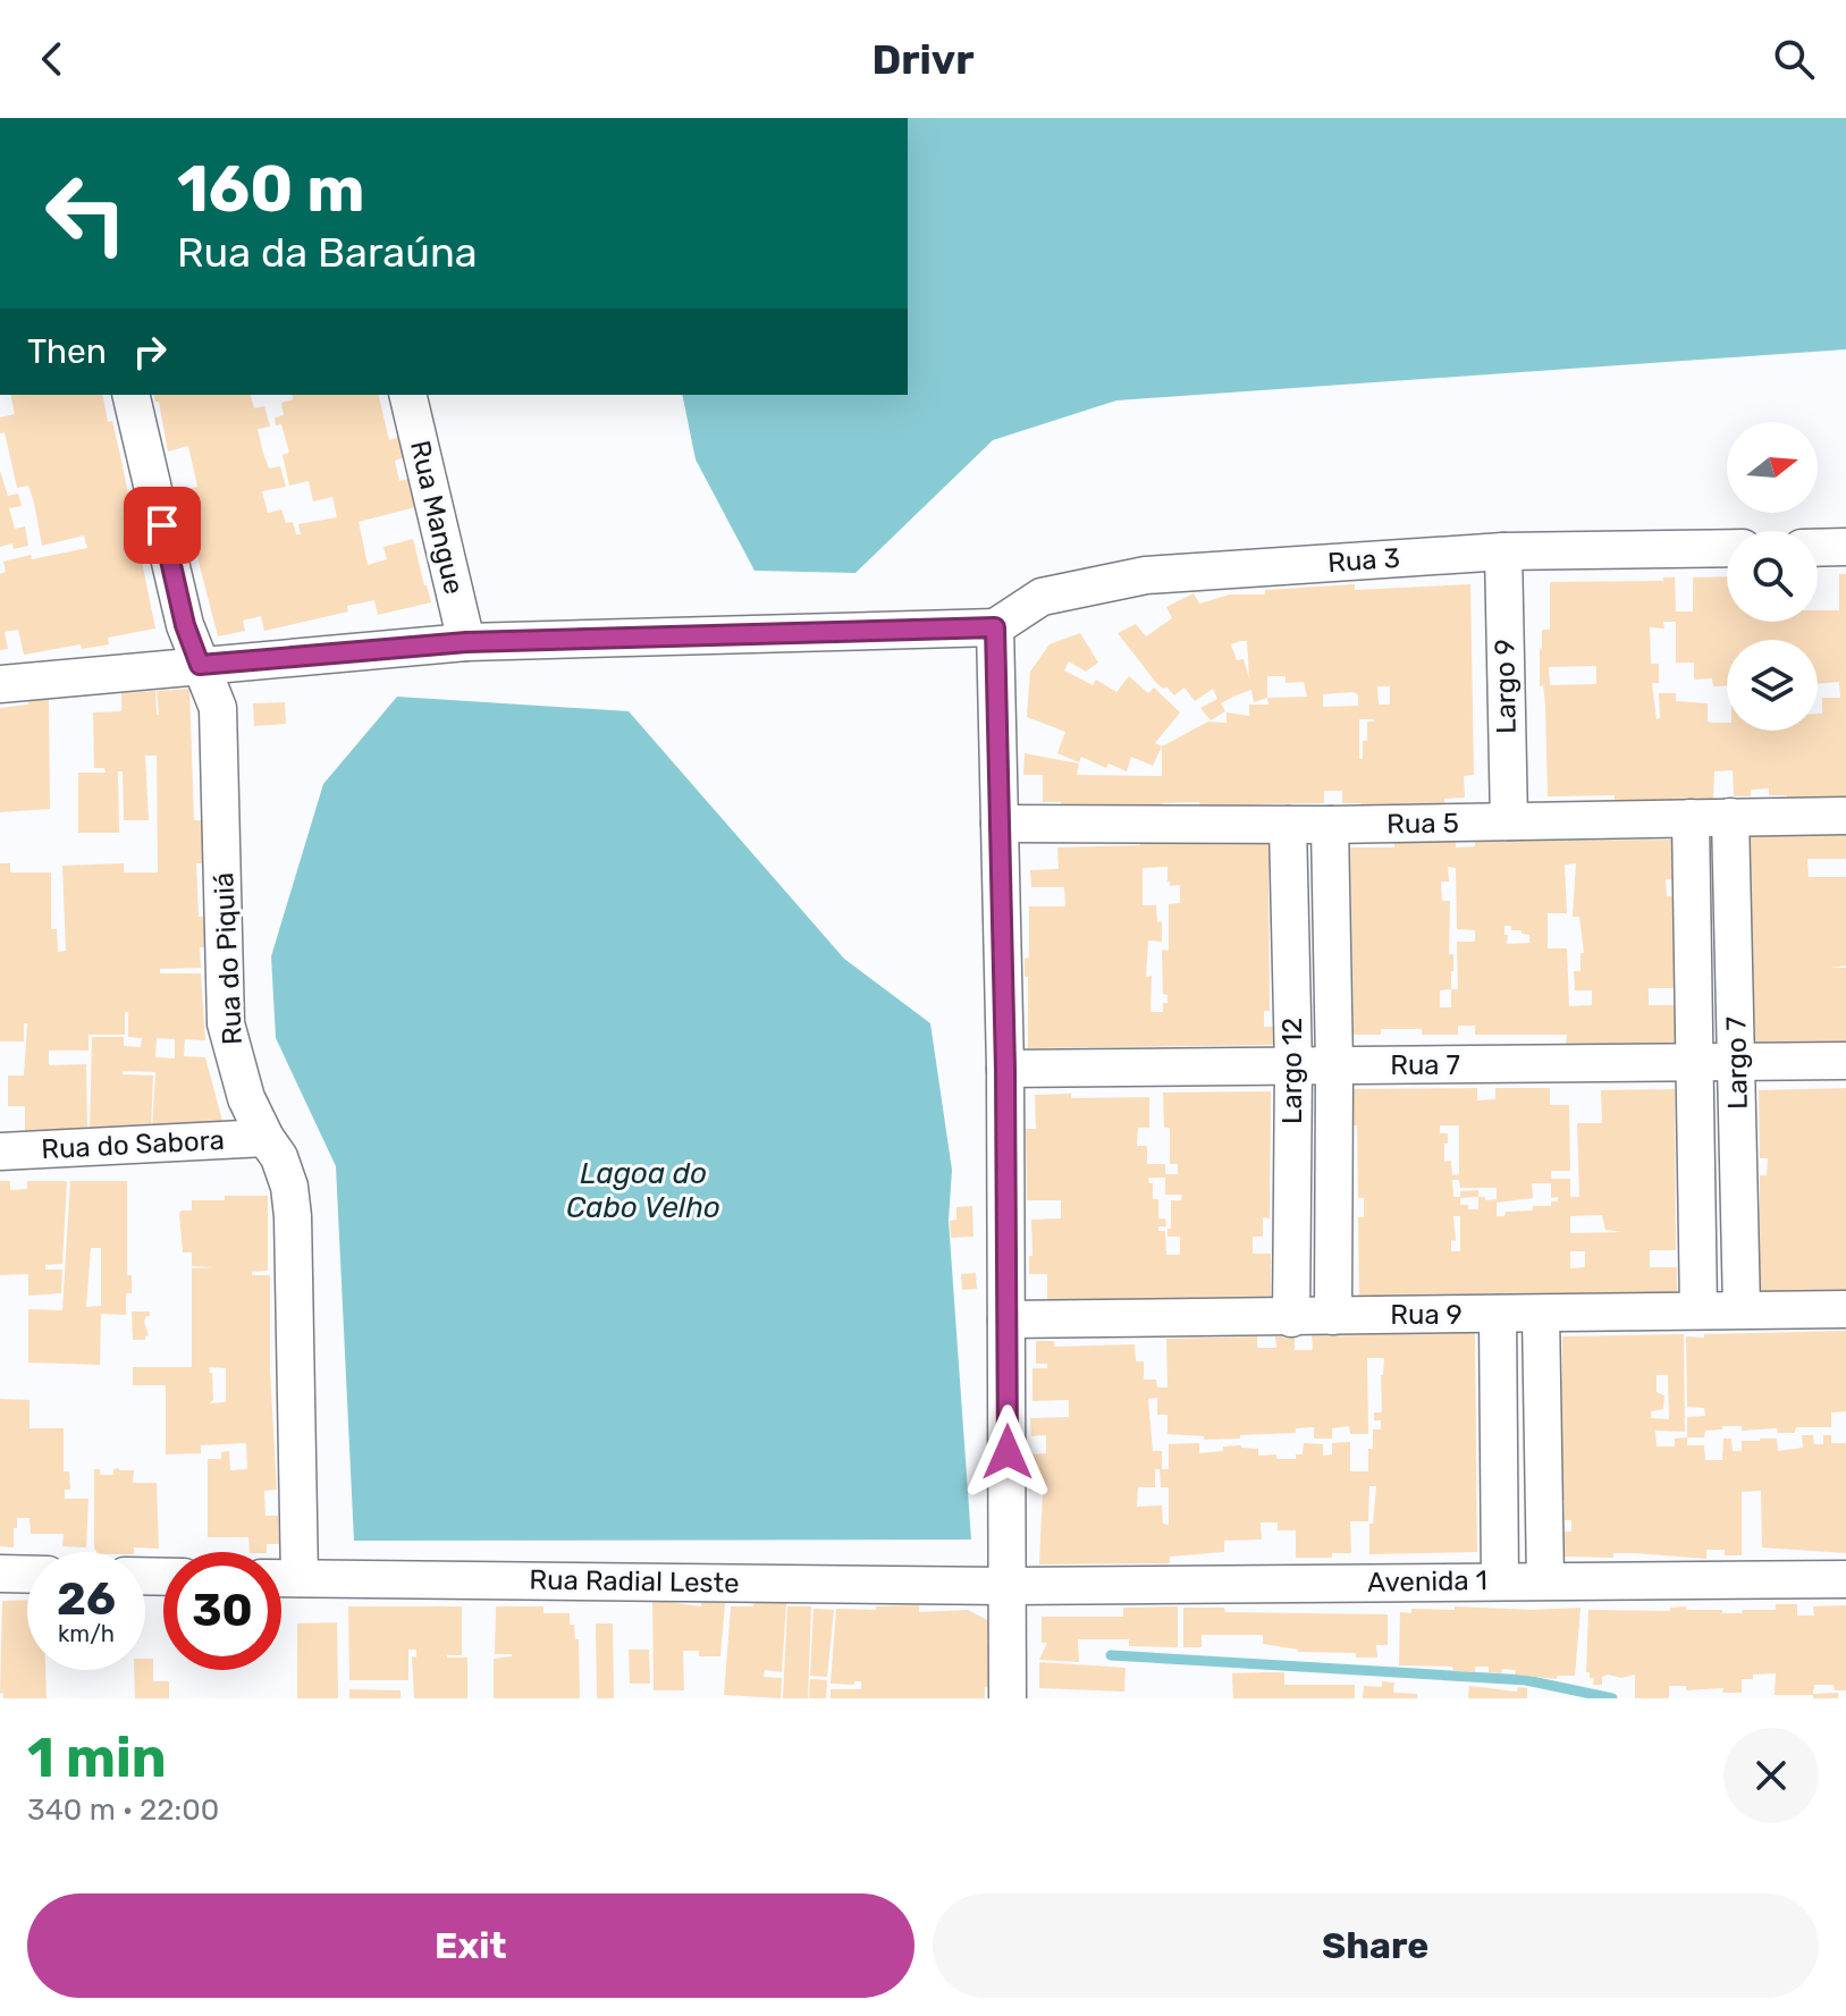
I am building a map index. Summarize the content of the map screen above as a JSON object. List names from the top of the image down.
{
  "streets": {
    "street": [
      "Rua Mangue",
      "Rua 3",
      "Largo 9",
      "Rua 5",
      "Rua do Piquiá",
      "Largo 7",
      "Rua 7",
      "Largo 12",
      "Rua do Sabora",
      "Rua 9",
      "Rua Radial Leste",
      "Avenida 1"
    ]
  },
  "crossings": [
    ["Rua 3", "Largo 9"],
    ["Largo 9", "Rua 5"],
    ["Rua 5", "Largo 7"],
    ["Rua 5", "Largo 12"],
    ["Rua do Piquiá", "Rua do Sabora"],
    ["Rua do Piquiá", "Rua Radial Leste"],
    ["Largo 7", "Rua 7"],
    ["Largo 7", "Rua 9"],
    ["Rua 7", "Largo 12"],
    ["Largo 12", "Rua 9"],
    ["Rua Radial Leste", "Avenida 1"]
  ],
  "water": ["Lagoa do Cabo Velho"],
  "north": "right",
  "page": {
    "header": "Drivr",
    "turn": ["160 m", "Rua da Baraúna"],
    "then": "Then",
    "speed": "26 km/h",
    "limit": "30",
    "heading": ["1 min", "340 m · 22:00"],
    "buttons": ["Exit", "Share"]
  }
}
